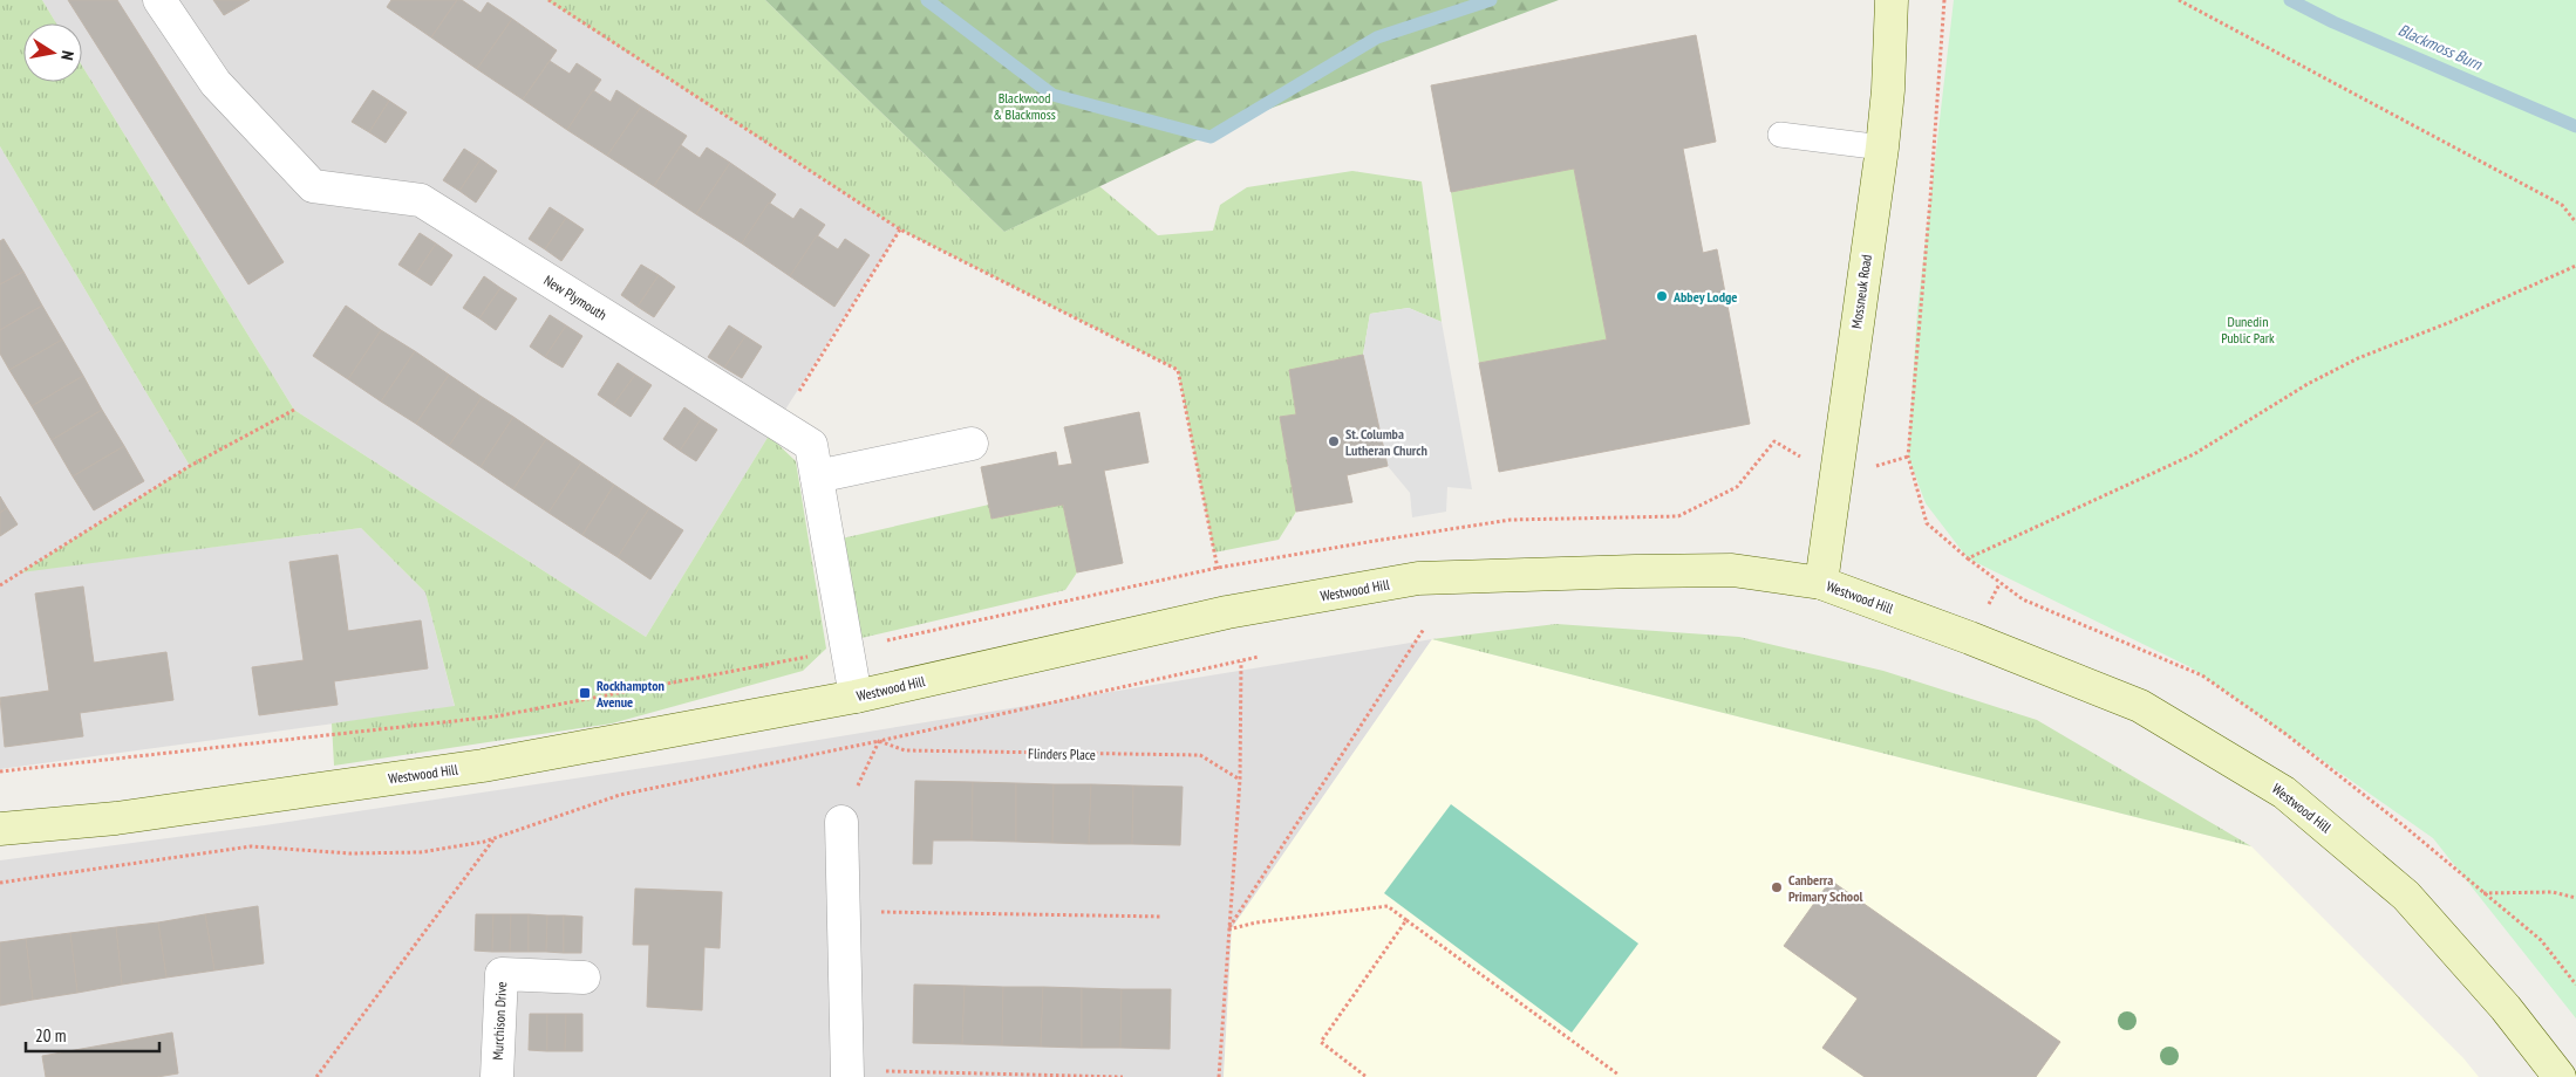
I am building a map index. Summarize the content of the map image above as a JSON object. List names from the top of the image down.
{
  "streets": {
    "street": [
      "Mossneuk Road",
      "New Plymouth",
      "Westwood Hill",
      "Murchison Drive"
    ],
    "path": ["Flinders Place"]
  },
  "crossings": [
    ["Mossneuk Road", "Westwood Hill"],
    ["New Plymouth", "Westwood Hill"]
  ],
  "water": ["Blackmoss Burn"],
  "parks": ["Blackwood & Blackmoss", "Dunedin Public Park"],
  "places": {
    "other": ["Abbey Lodge", "St. Columba Lutheran Church", "Canberra Primary School"],
    "transit": ["Rockhampton Avenue"]
  },
  "scale_bar": "20 m",
  "north": "right"
}
